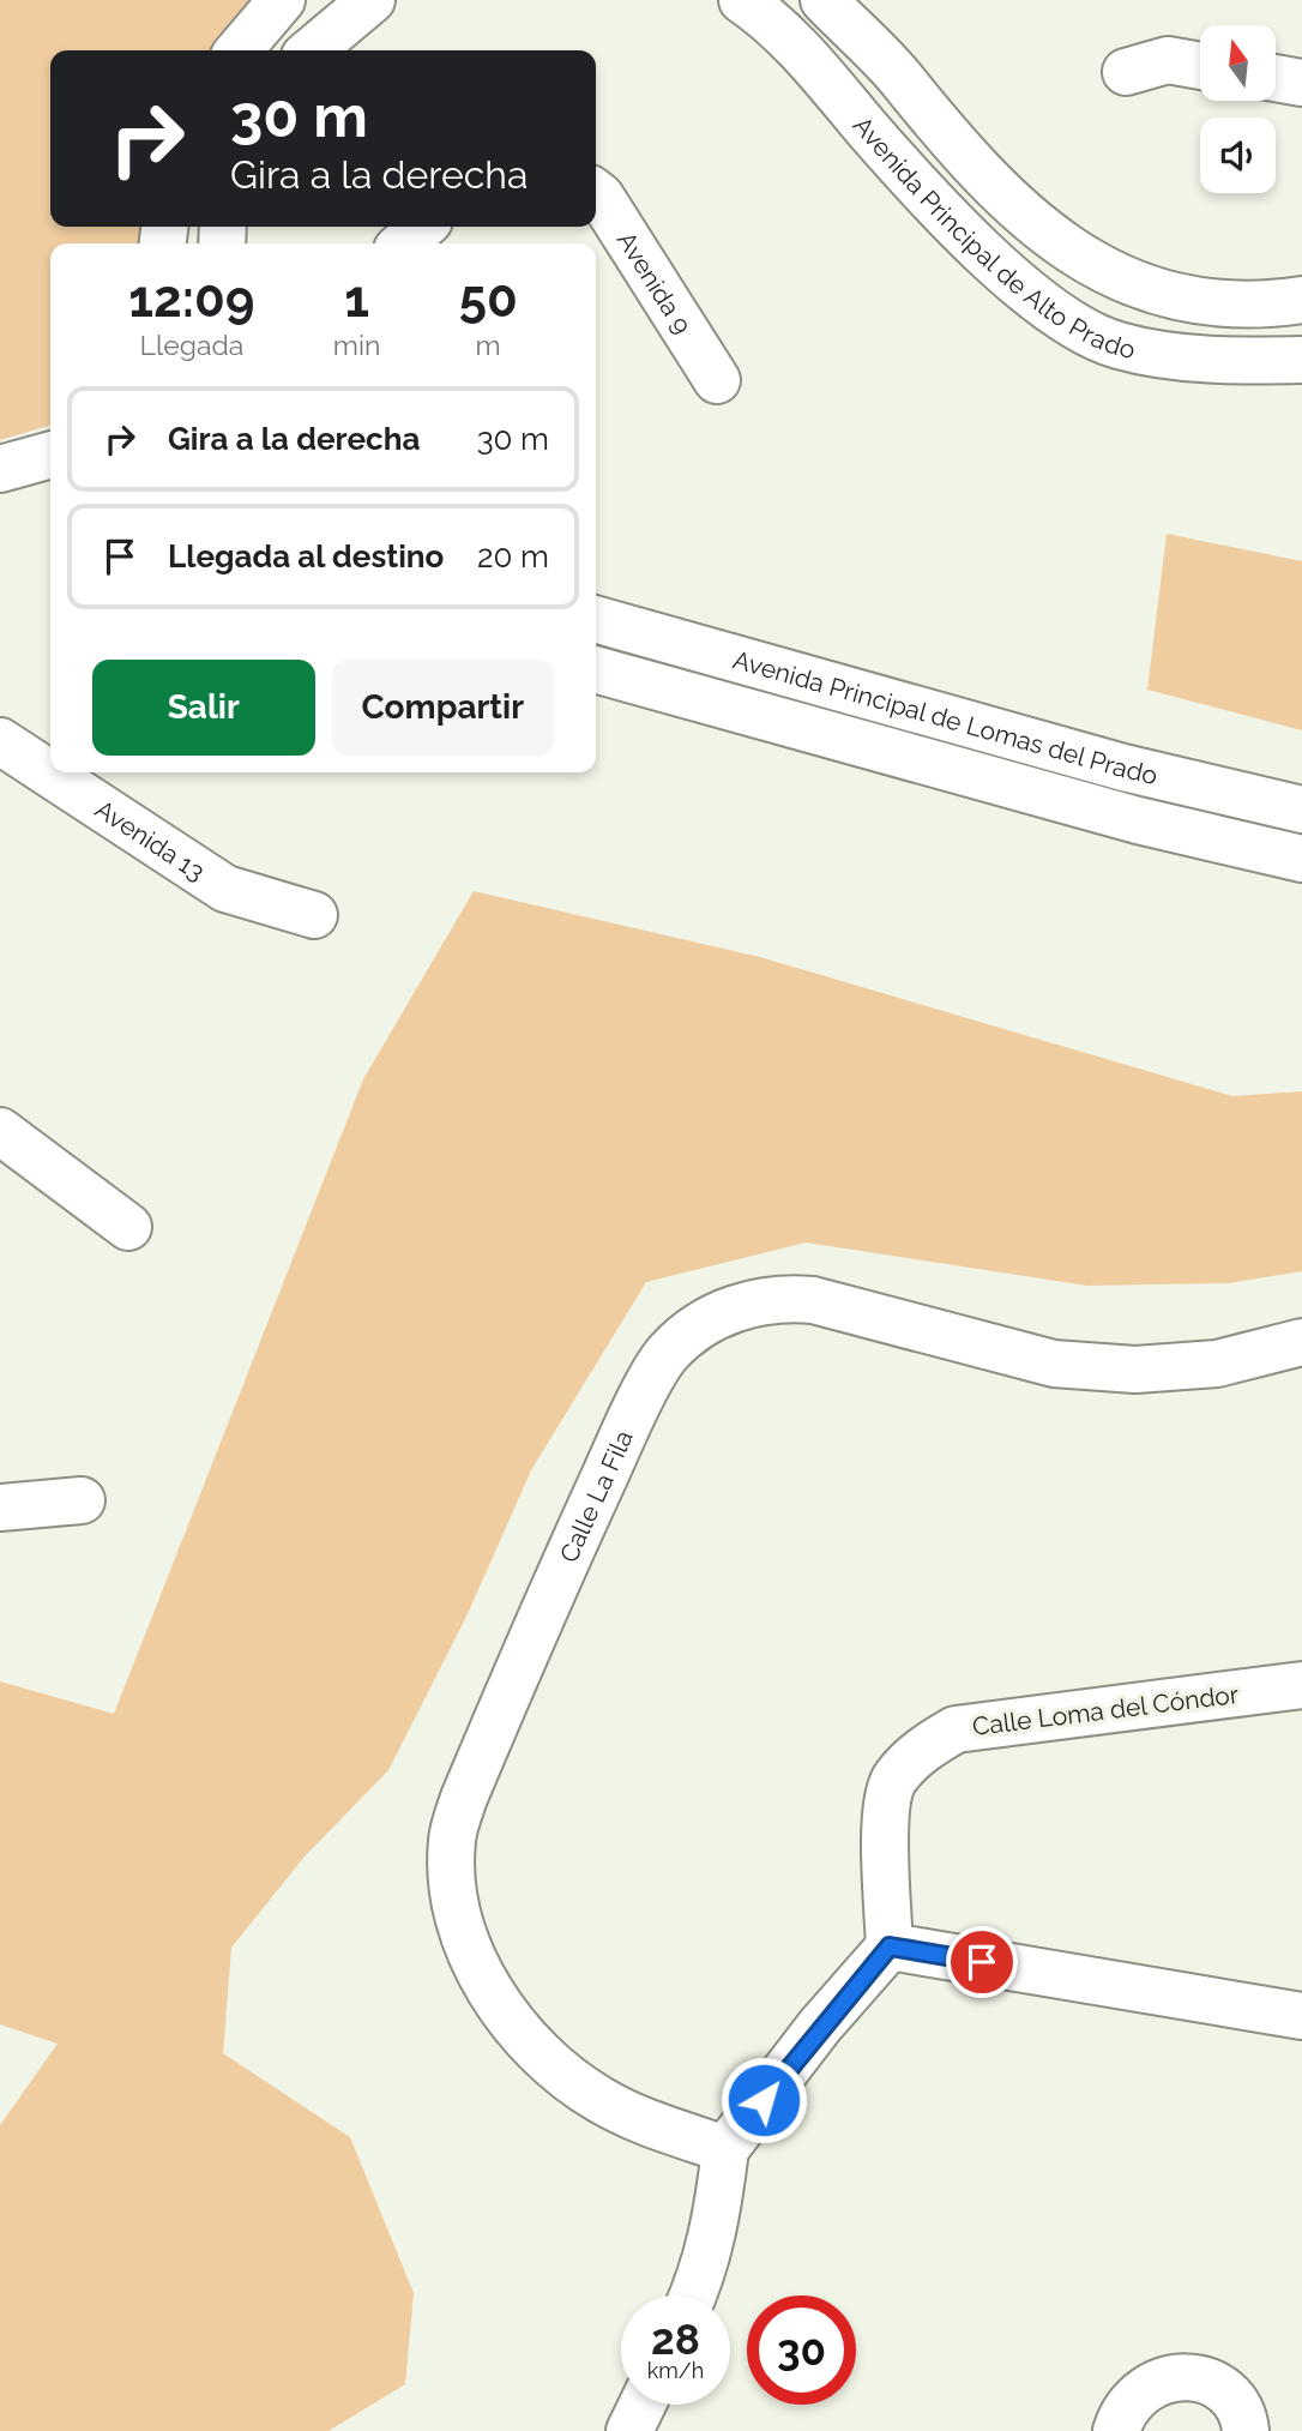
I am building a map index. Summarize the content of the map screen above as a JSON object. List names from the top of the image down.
{
  "streets": {
    "street": [
      "Avenida Principal de Alto Prado",
      "Avenida 9",
      "Avenida Principal de Lomas del Prado",
      "Avenida 13",
      "Calle La Fila",
      "Calle Loma del Cóndor"
    ]
  },
  "north": "top",
  "page": {
    "turn": ["30 m", "Gira a la derecha"],
    "eta": [
      "12:09",
      "Llegada",
      "1",
      "min",
      "50",
      "m"
    ],
    "list": [
      {
        "name": "Gira a la derecha",
        "value": "30 m"
      },
      {
        "name": "Llegada al destino",
        "value": "20 m"
      }
    ],
    "buttons": ["Salir", "Compartir"],
    "speed": "28 km/h",
    "limit": "30"
  }
}
